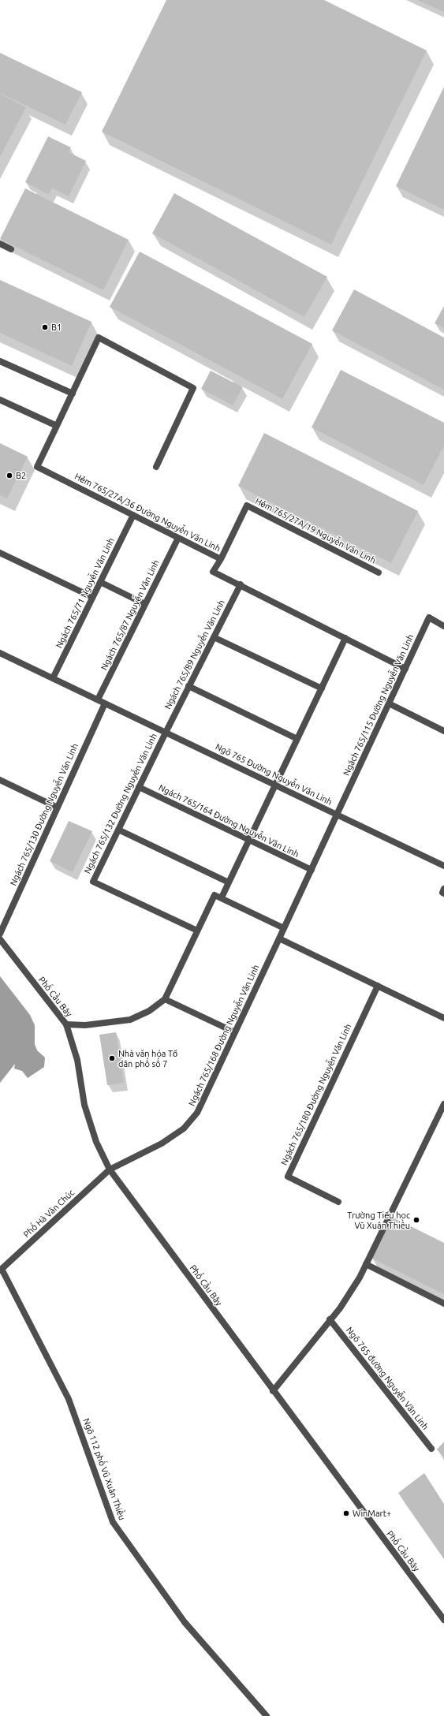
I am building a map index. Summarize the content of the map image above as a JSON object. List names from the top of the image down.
{
  "streets": {
    "street": [
      "Hẻm 765/27A/36 Đường Nguyễn Văn Linh",
      "Hẻm 765/27A/19 Nguyễn Văn Linh",
      "Ngách 765/71 Nguyễn Văn Linh",
      "Ngách 765/87 Nguyễn Văn Linh",
      "Ngách 765/89 Nguyễn Văn Linh",
      "Ngách 765/115 Đường Nguyễn Văn Linh",
      "Ngõ 765 Đường Nguyễn Văn Linh",
      "Ngách 765/132 Đường Nguyễn Văn Linh",
      "Ngách 765/130 Đường Nguyễn Văn Linh",
      "Ngách 765/164 Đường Nguyễn Văn Linh",
      "Phố Cầu Bây",
      "Ngách 765/168 Đường Nguyễn Văn Linh",
      "Ngách 765/180 Đường Nguyễn Văn Linh",
      "Phố Hà Văn Chúc",
      "Ngõ 765 đường Nguyễn Văn Linh",
      "Ngõ 112 phố Vũ Xuân Thiều"
    ]
  },
  "crossings": [
    ["Hẻm 765/27A/36 Đường Nguyễn Văn Linh", "Hẻm 765/27A/19 Nguyễn Văn Linh"],
    ["Hẻm 765/27A/36 Đường Nguyễn Văn Linh", "Ngách 765/71 Nguyễn Văn Linh"],
    ["Hẻm 765/27A/36 Đường Nguyễn Văn Linh", "Ngách 765/87 Nguyễn Văn Linh"],
    ["Hẻm 765/27A/36 Đường Nguyễn Văn Linh", "Ngách 765/89 Nguyễn Văn Linh"],
    ["Hẻm 765/27A/36 Đường Nguyễn Văn Linh", "Ngách 765/115 Đường Nguyễn Văn Linh"],
    ["Ngách 765/71 Nguyễn Văn Linh", "Ngõ 765 Đường Nguyễn Văn Linh"],
    ["Ngách 765/87 Nguyễn Văn Linh", "Ngõ 765 Đường Nguyễn Văn Linh"],
    ["Ngách 765/89 Nguyễn Văn Linh", "Ngõ 765 Đường Nguyễn Văn Linh"],
    ["Ngách 765/89 Nguyễn Văn Linh", "Ngách 765/132 Đường Nguyễn Văn Linh"],
    ["Ngách 765/115 Đường Nguyễn Văn Linh", "Ngõ 765 Đường Nguyễn Văn Linh"],
    ["Ngõ 765 Đường Nguyễn Văn Linh", "Ngách 765/132 Đường Nguyễn Văn Linh"],
    ["Ngõ 765 Đường Nguyễn Văn Linh", "Ngách 765/130 Đường Nguyễn Văn Linh"],
    ["Ngõ 765 Đường Nguyễn Văn Linh", "Ngách 765/164 Đường Nguyễn Văn Linh"],
    ["Ngõ 765 Đường Nguyễn Văn Linh", "Ngách 765/168 Đường Nguyễn Văn Linh"],
    ["Ngách 765/132 Đường Nguyễn Văn Linh", "Ngách 765/164 Đường Nguyễn Văn Linh"],
    ["Phố Cầu Bây", "Ngách 765/168 Đường Nguyễn Văn Linh"],
    ["Phố Cầu Bây", "Phố Hà Văn Chúc"],
    ["Ngách 765/168 Đường Nguyễn Văn Linh", "Phố Hà Văn Chúc"],
    ["Phố Hà Văn Chúc", "Ngõ 112 phố Vũ Xuân Thiều"]
  ],
  "places": [
    "B1",
    "B2",
    "Nhà văn hóa Tổ dân phố số 7",
    "Trường Tiểu học Vũ Xuân Thiều",
    "WinMart+"
  ]
}
